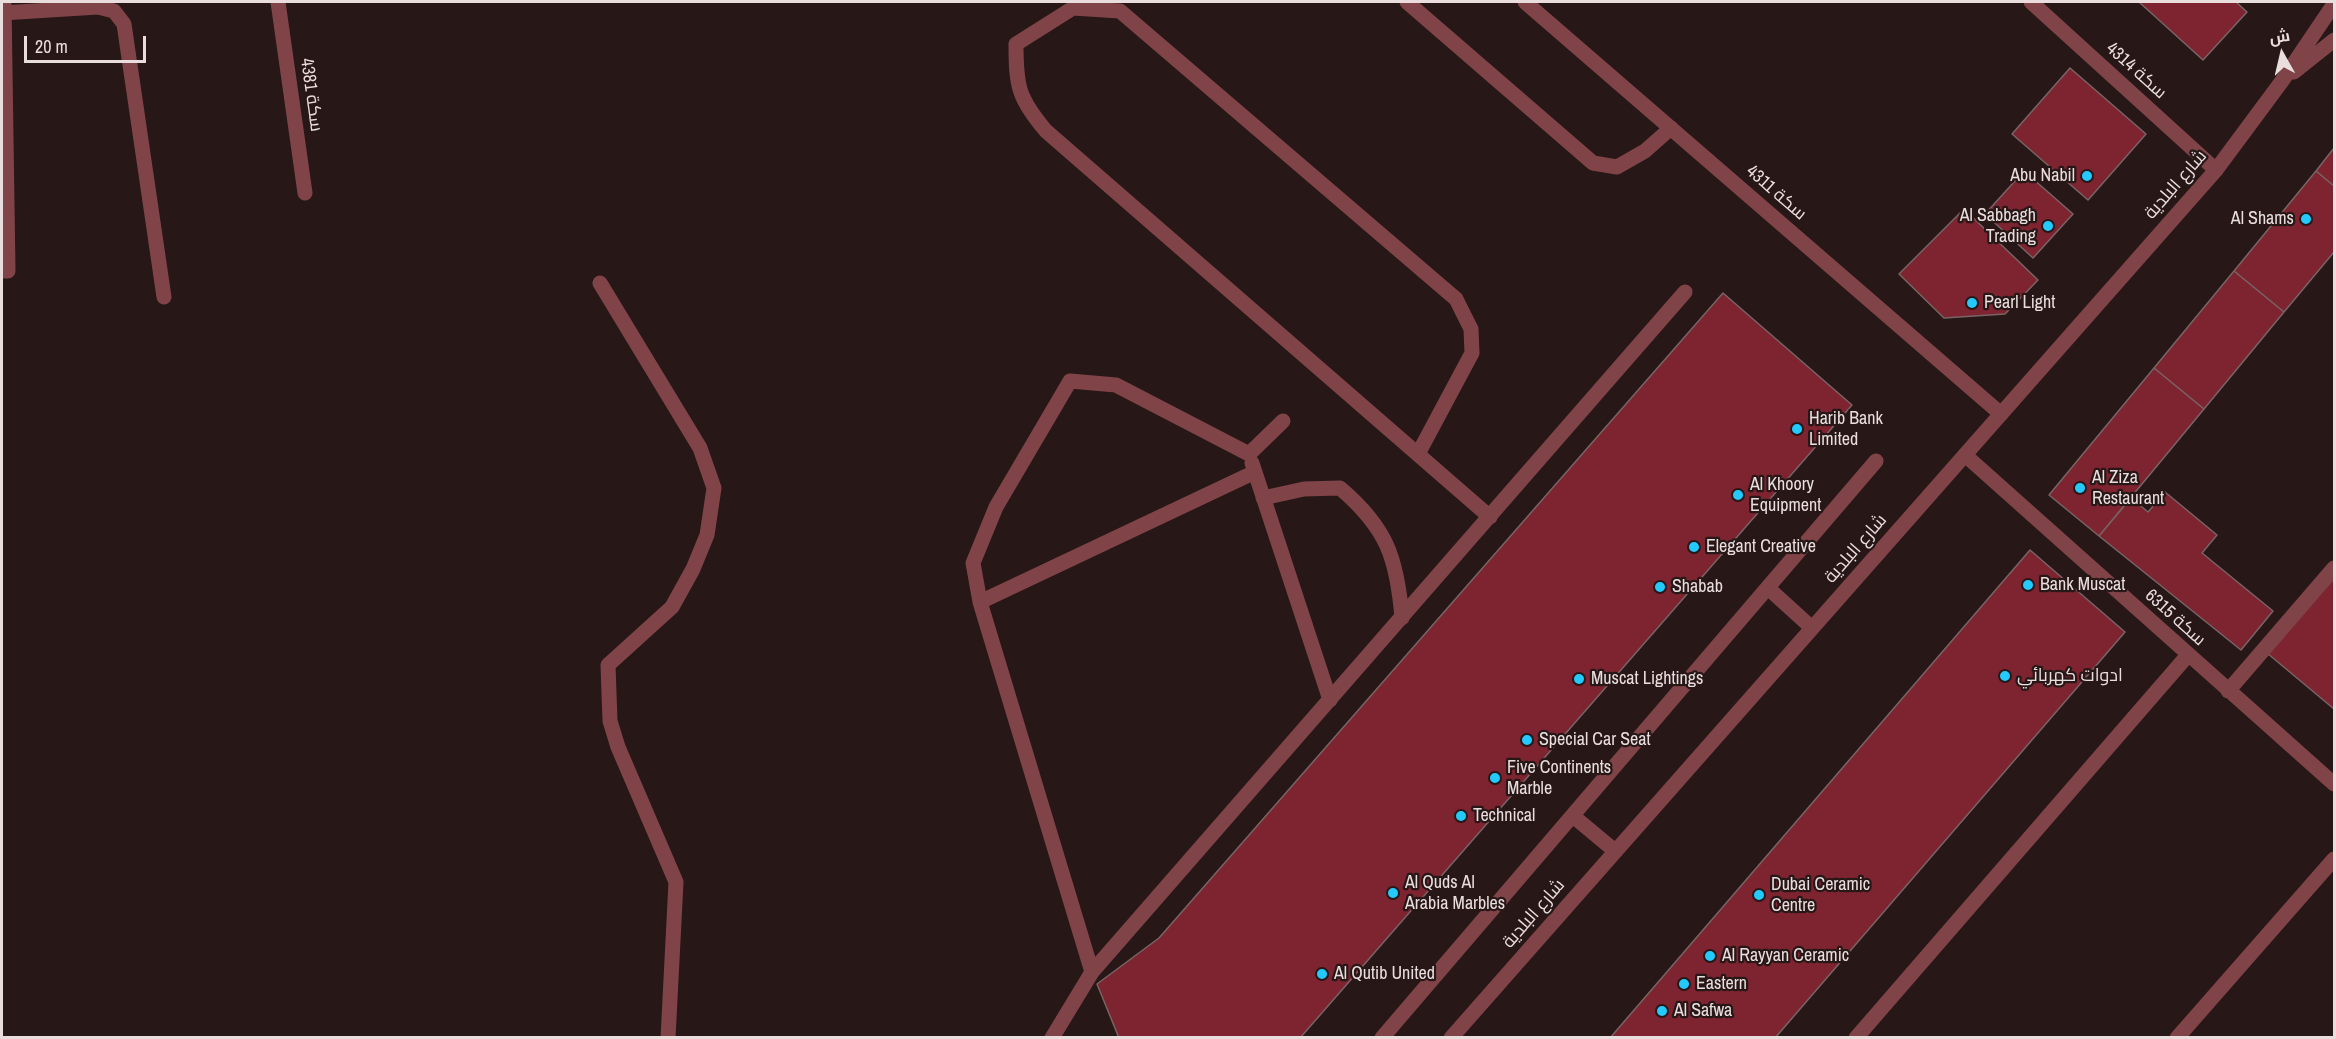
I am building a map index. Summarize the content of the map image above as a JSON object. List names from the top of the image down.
{
  "streets": {
    "street": [
      "سكة 4314",
      "سكة 4381",
      "شارع البلدية",
      "سكة 4311",
      "سكة 6315"
    ]
  },
  "crossings": [
    ["سكة 4314", "شارع البلدية"],
    ["شارع البلدية", "سكة 4311"],
    ["شارع البلدية", "سكة 6315"]
  ],
  "places": [
    "Abu Nabil",
    "Al Shams",
    "Al Sabbagh Trading",
    "Pearl Light",
    "Harib Bank Limited",
    "Al Ziza Restaurant",
    "Al Khoory Equipment",
    "Elegant Creative",
    "Bank Muscat",
    "Shabab",
    "ادوات كهربائي",
    "Muscat Lightings",
    "Special Car Seat",
    "Five Continents Marble",
    "Technical",
    "Al Quds Al Arabia Marbles",
    "Dubai Ceramic Centre",
    "Al Rayyan Ceramic",
    "Al Qutib United",
    "Eastern",
    "Al Safwa"
  ],
  "scale_bar": "20 m",
  "north": "top"
}
